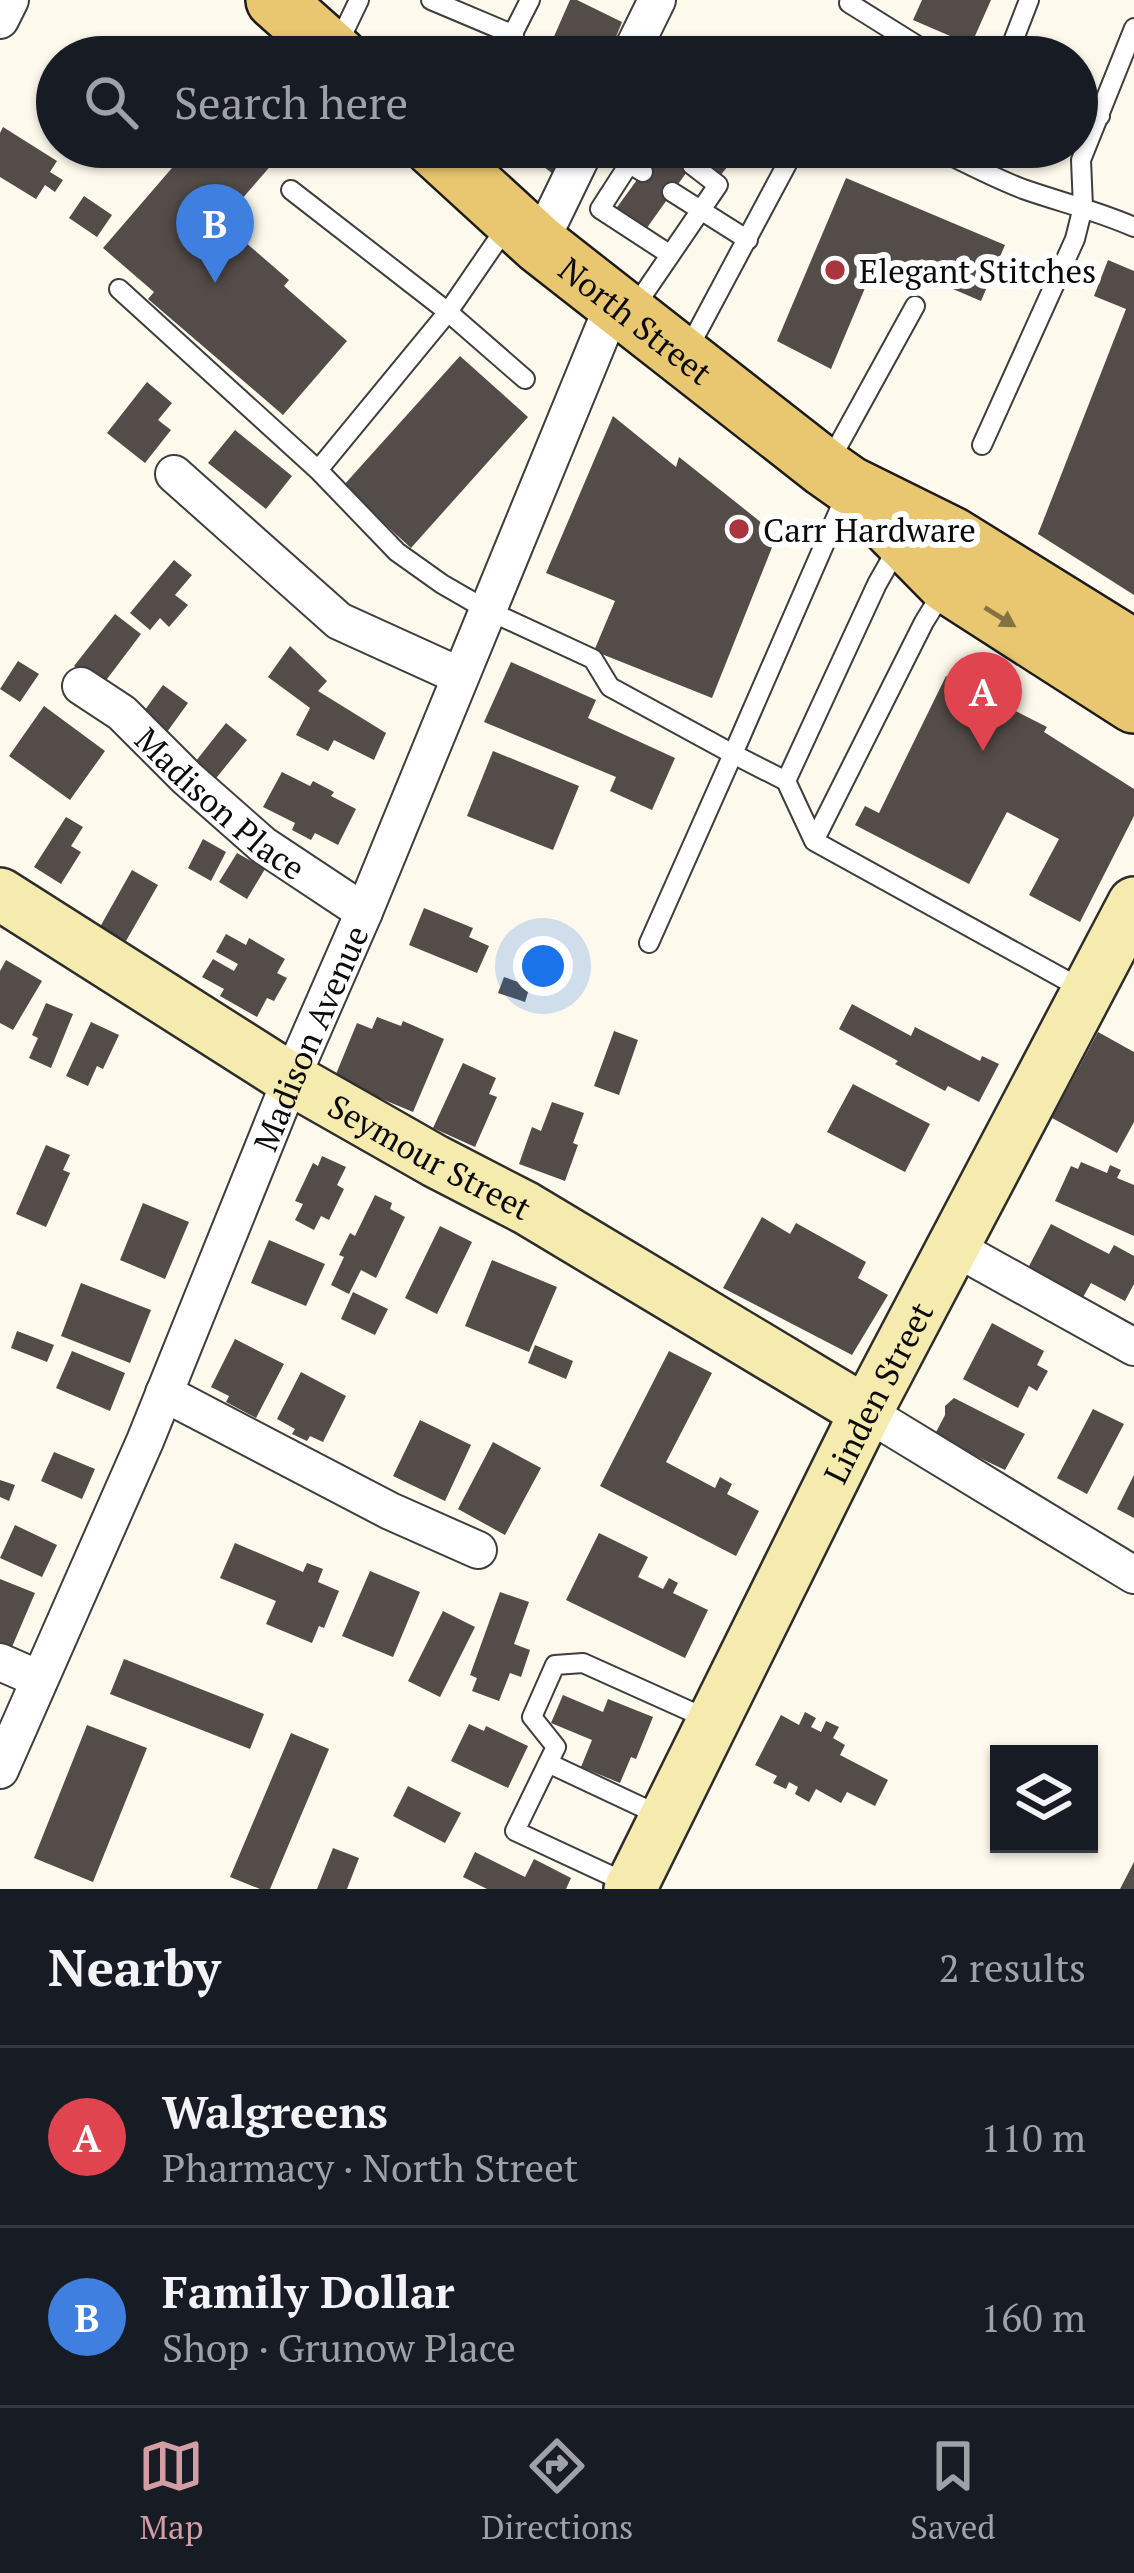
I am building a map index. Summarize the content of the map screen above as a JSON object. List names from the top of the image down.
{
  "streets": {
    "main road": ["North Street"],
    "street": [
      "Madison Place",
      "Madison Avenue",
      "Seymour Street",
      "Linden Street"
    ]
  },
  "crossings": [
    ["North Street", "Madison Avenue"],
    ["Madison Place", "Madison Avenue"],
    ["Madison Avenue", "Seymour Street"],
    ["Seymour Street", "Linden Street"]
  ],
  "places": ["Elegant Stitches", "Carr Hardware"],
  "page": {
    "search": "Search here",
    "pins": ["B", "A"],
    "heading": ["Nearby", "2 results"],
    "list": [
      {
        "mark": "A",
        "name": "Walgreens",
        "note": "Pharmacy · North Street",
        "value": "110 m"
      },
      {
        "mark": "B",
        "name": "Family Dollar",
        "note": "Shop · Grunow Place",
        "value": "160 m"
      }
    ],
    "nav": ["Map", "Directions", "Saved"]
  }
}
